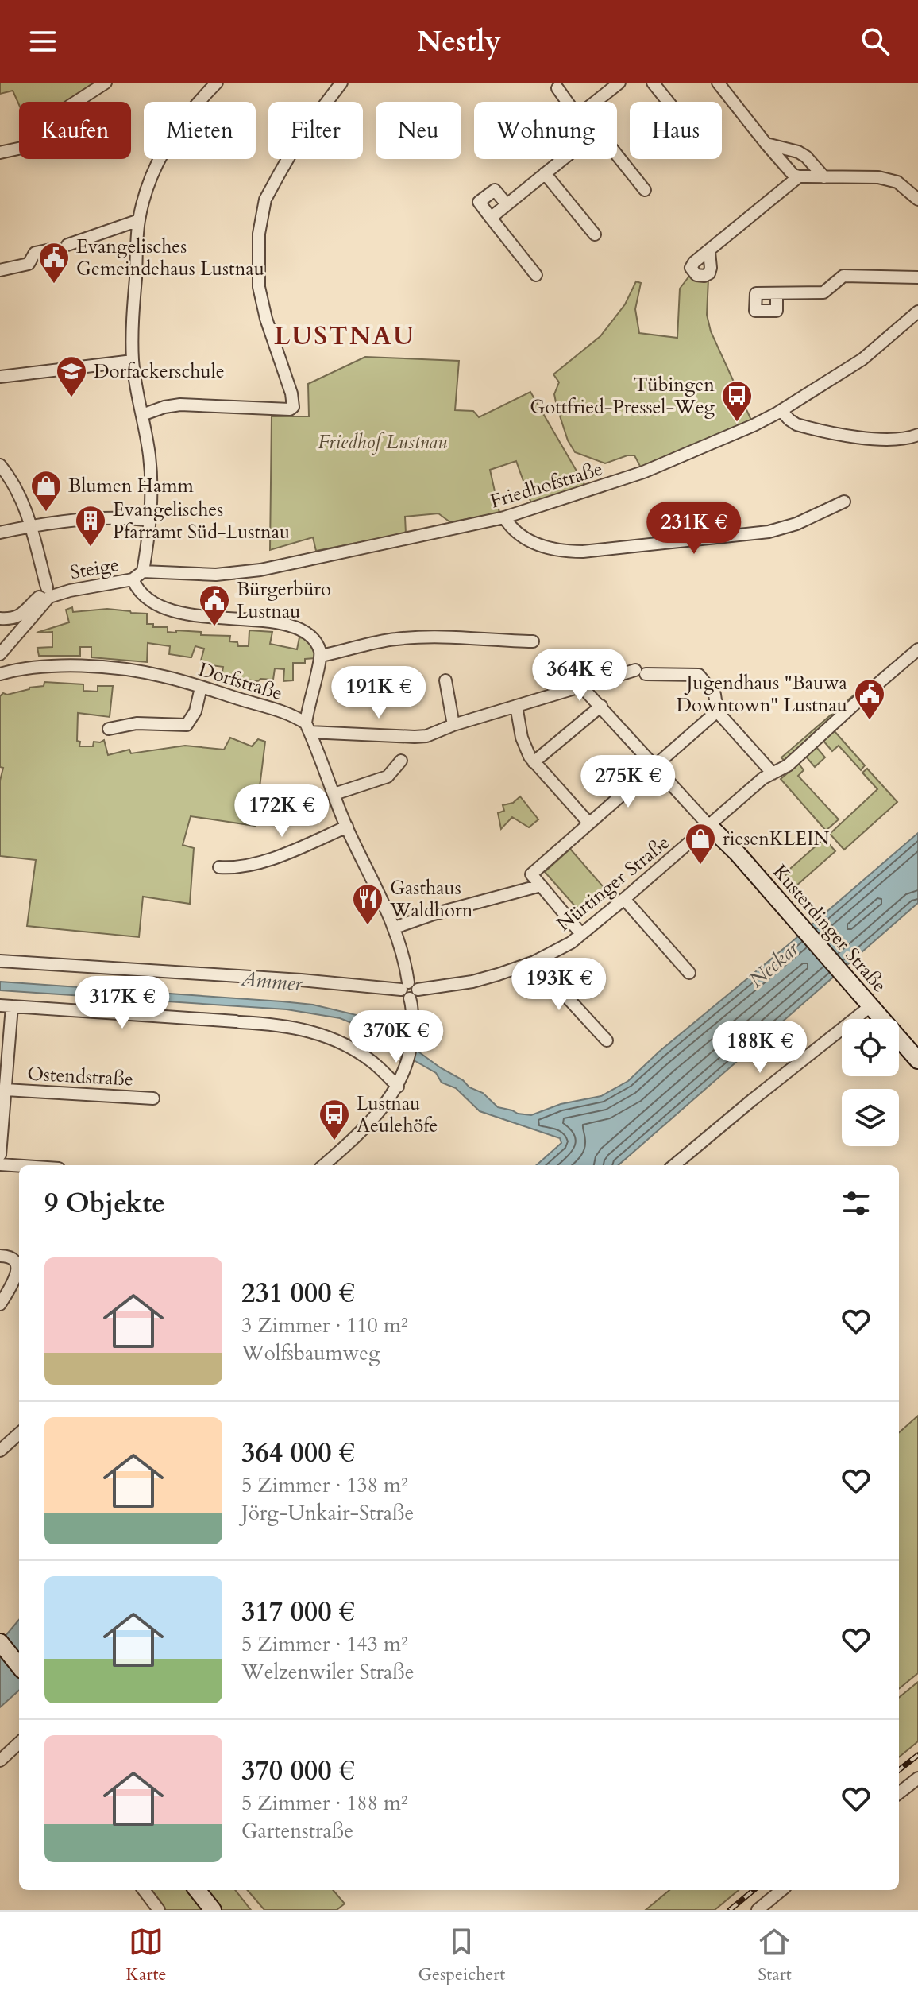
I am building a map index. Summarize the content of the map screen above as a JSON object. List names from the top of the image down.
{
  "streets": {
    "street": [
      "Friedhofstraße",
      "Steige",
      "Dorfstraße",
      "Nürtinger Straße",
      "Kusterdinger Straße",
      "Ostendstraße"
    ]
  },
  "crossings": [
    ["Nürtinger Straße", "Kusterdinger Straße"]
  ],
  "districts": ["LUSTNAU"],
  "water": ["Neckar", "Ammer"],
  "parks": ["Friedhof Lustnau"],
  "places": {
    "public building": ["Evangelisches Gemeindehaus Lustnau", "Bürgerbüro Lustnau", "Jugendhaus \"Bauwa Downtown\" Lustnau"],
    "school or university": ["Dorfackerschule"],
    "bus stop": ["Tübingen Gottfried-Pressel-Weg", "Lustnau Aeulehöfe"],
    "shop": ["Blumen Hamm", "riesenKLEIN"],
    "building": ["Evangelisches Pfarramt Süd-Lustnau"],
    "restaurant": ["Gasthaus Waldhorn"]
  },
  "page": {
    "header": "Nestly",
    "chip": [
      "Kaufen",
      "Mieten",
      "Filter",
      "Neu",
      "Wohnung",
      "Haus"
    ],
    "price": [
      "231K €",
      "364K €",
      "191K €",
      "275K €",
      "172K €",
      "193K €",
      "317K €",
      "370K €",
      "188K €"
    ],
    "heading": "9 Objekte",
    "list": [
      {
        "name": "231 000 €",
        "note": "3 Zimmer · 110 m² · Wolfsbaumweg"
      },
      {
        "name": "364 000 €",
        "note": "5 Zimmer · 138 m² · Jörg-Unkair-Straße"
      },
      {
        "name": "317 000 €",
        "note": "5 Zimmer · 143 m² · Welzenwiler Straße"
      },
      {
        "name": "370 000 €",
        "note": "5 Zimmer · 188 m² · Gartenstraße"
      }
    ],
    "tabs": ["Karte", "Gespeichert", "Start"]
  }
}
